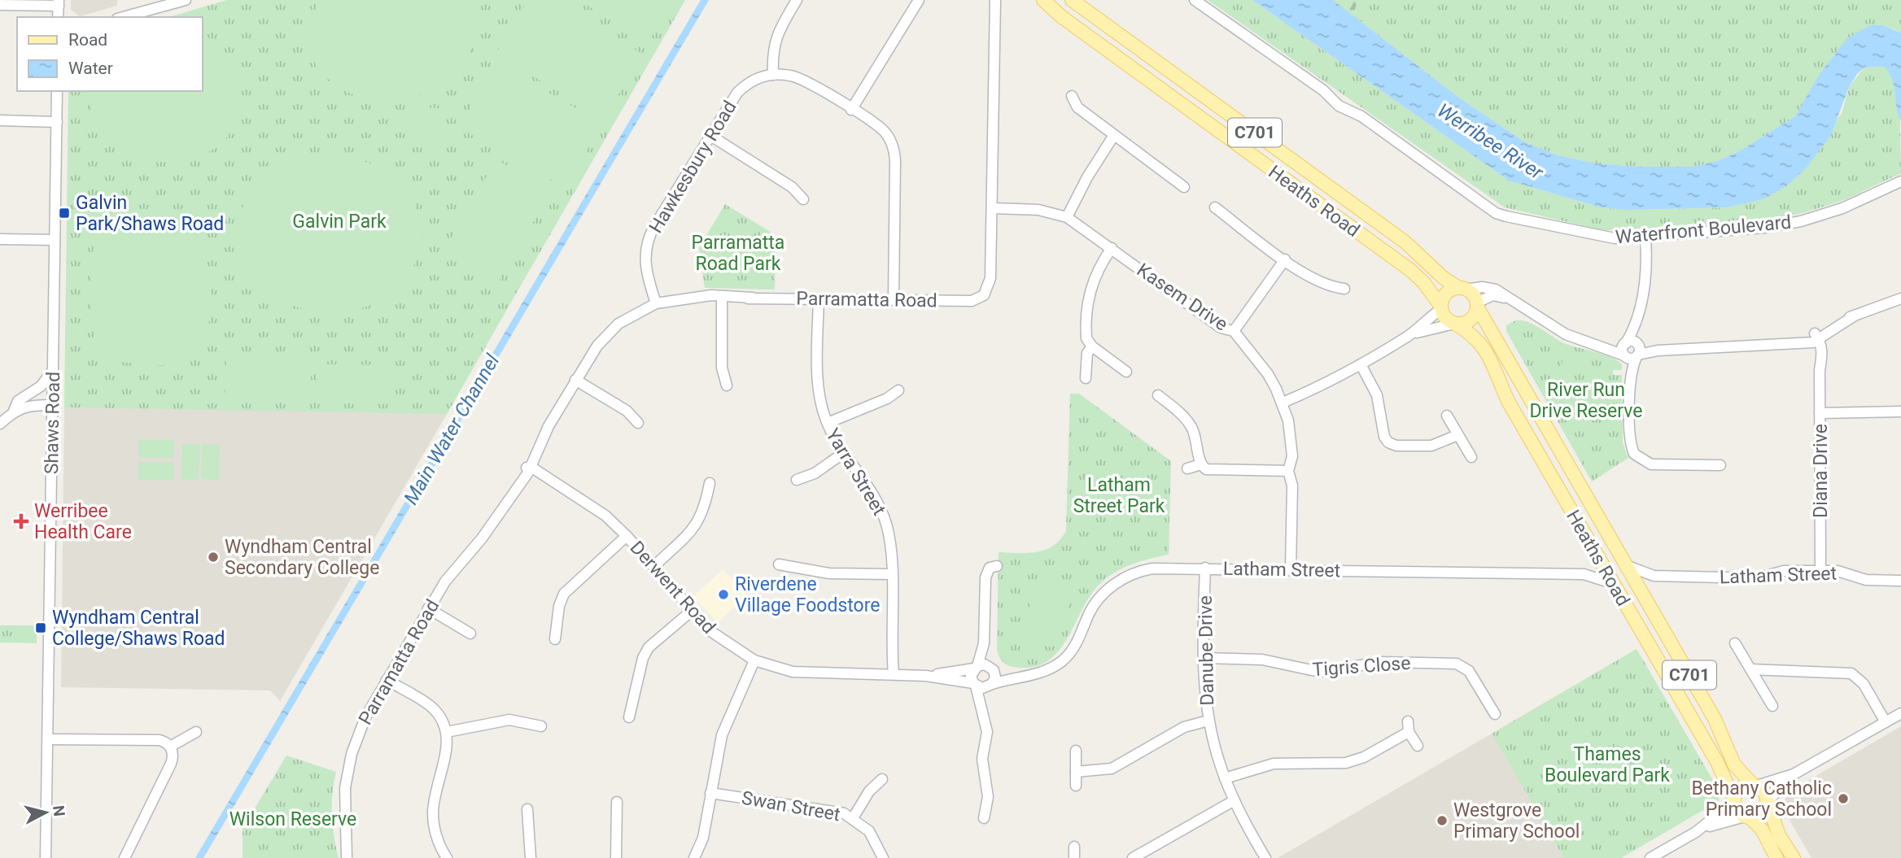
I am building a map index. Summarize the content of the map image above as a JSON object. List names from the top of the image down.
{
  "streets": {
    "main road": ["C701", "Heaths Road"],
    "street": [
      "Hawkesbury Road",
      "Waterfront Boulevard",
      "Kasem Drive",
      "Parramatta Road",
      "Shaws Road",
      "Diana Drive",
      "Yarra Street",
      "Latham Street",
      "Derwent Road",
      "Danube Drive",
      "Tigris Close",
      "Swan Street"
    ]
  },
  "crossings": [
    ["C701", "Heaths Road"],
    ["Hawkesbury Road", "Parramatta Road"],
    ["Heaths Road", "Latham Street"],
    ["Kasem Drive", "Parramatta Road"],
    ["Kasem Drive", "Latham Street"],
    ["Parramatta Road", "Yarra Street"],
    ["Parramatta Road", "Derwent Road"],
    ["Diana Drive", "Latham Street"],
    ["Yarra Street", "Derwent Road"],
    ["Latham Street", "Derwent Road"],
    ["Latham Street", "Danube Drive"],
    ["Danube Drive", "Tigris Close"]
  ],
  "water": ["Werribee River", "Main Water Channel"],
  "parks": [
    "Galvin Park",
    "Parramatta Road Park",
    "River Run Drive Reserve",
    "Latham Street Park",
    "Thames Boulevard Park",
    "Wilson Reserve"
  ],
  "places": {
    "transit": ["Galvin Park/Shaws Road", "Wyndham Central College/Shaws Road"],
    "health": ["Werribee Health Care"],
    "other": [
      "Wyndham Central Secondary College",
      "Riverdene Village Foodstore",
      "Bethany Catholic Primary School",
      "Westgrove Primary School"
    ]
  },
  "legend": ["Road", "Water"],
  "north": "right"
}
